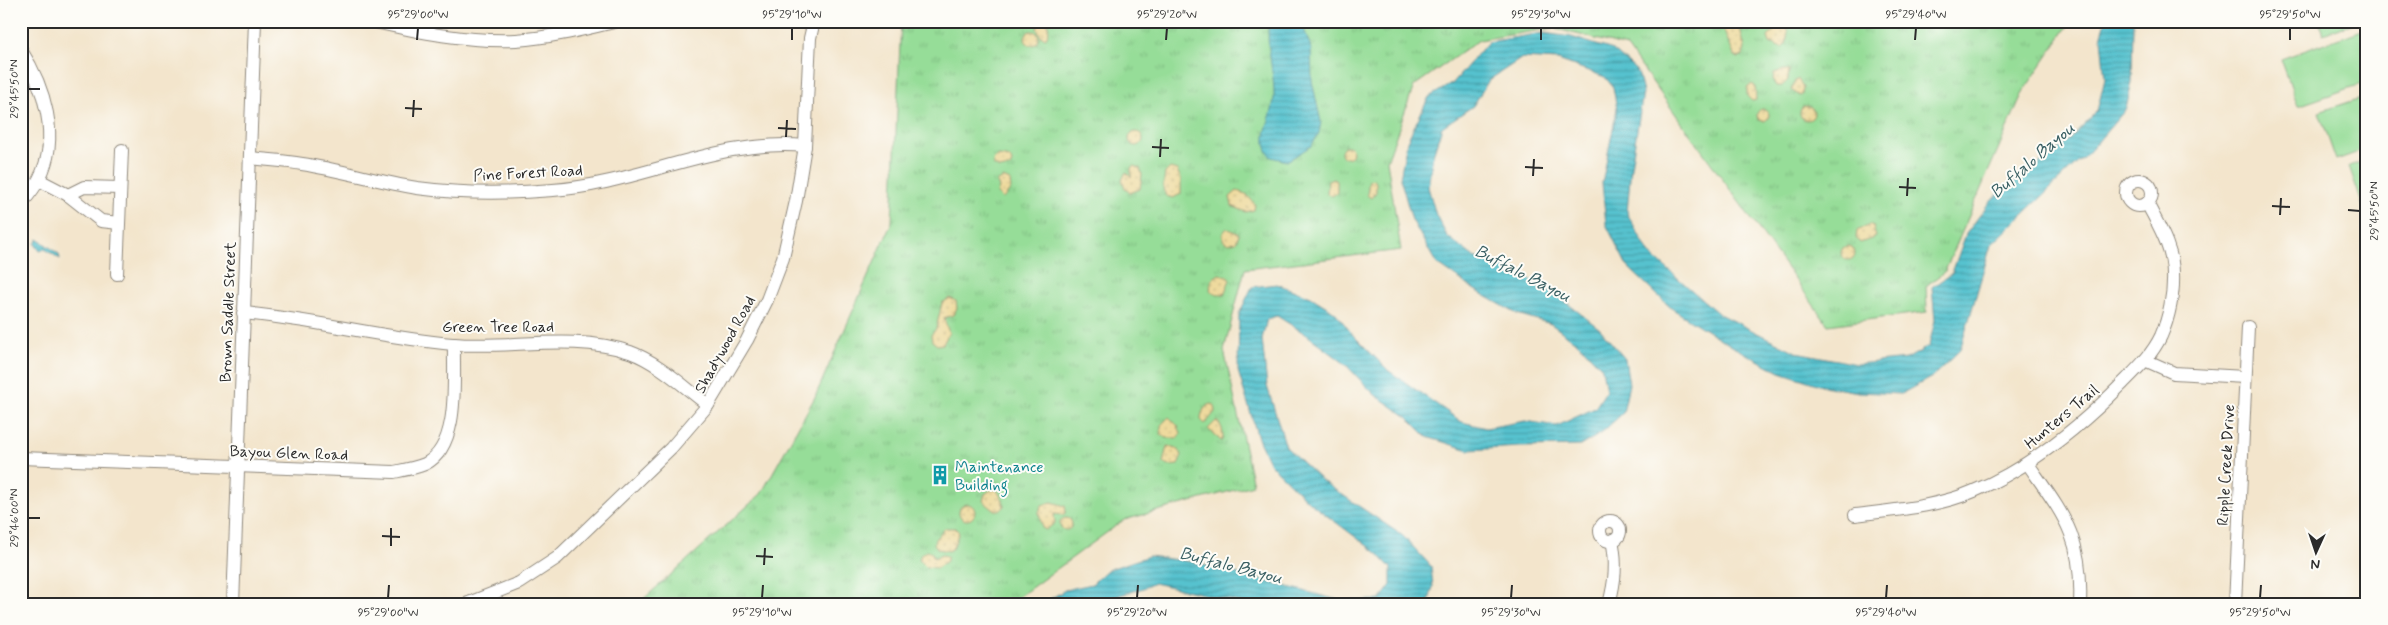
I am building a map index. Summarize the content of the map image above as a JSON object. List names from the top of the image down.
{
  "streets": {
    "street": [
      "Pine Forest Road",
      "Brown Saddle Street",
      "Green Tree Road",
      "Shadywood Road",
      "Hunters Trail",
      "Bayou Glen Road",
      "Ripple Creek Drive"
    ]
  },
  "crossings": [
    ["Pine Forest Road", "Brown Saddle Street"],
    ["Pine Forest Road", "Shadywood Road"],
    ["Brown Saddle Street", "Green Tree Road"],
    ["Brown Saddle Street", "Bayou Glen Road"],
    ["Green Tree Road", "Shadywood Road"],
    ["Green Tree Road", "Bayou Glen Road"]
  ],
  "water": ["Buffalo Bayou"],
  "places": {
    "building": ["Maintenance Building"]
  },
  "north": "bottom",
  "coordinates": [
    "95°29'00\"W",
    "95°29'10\"W",
    "95°29'20\"W",
    "95°29'30\"W",
    "95°29'40\"W",
    "95°29'50\"W",
    "29°45'50\"N",
    "29°46'00\"N"
  ]
}
